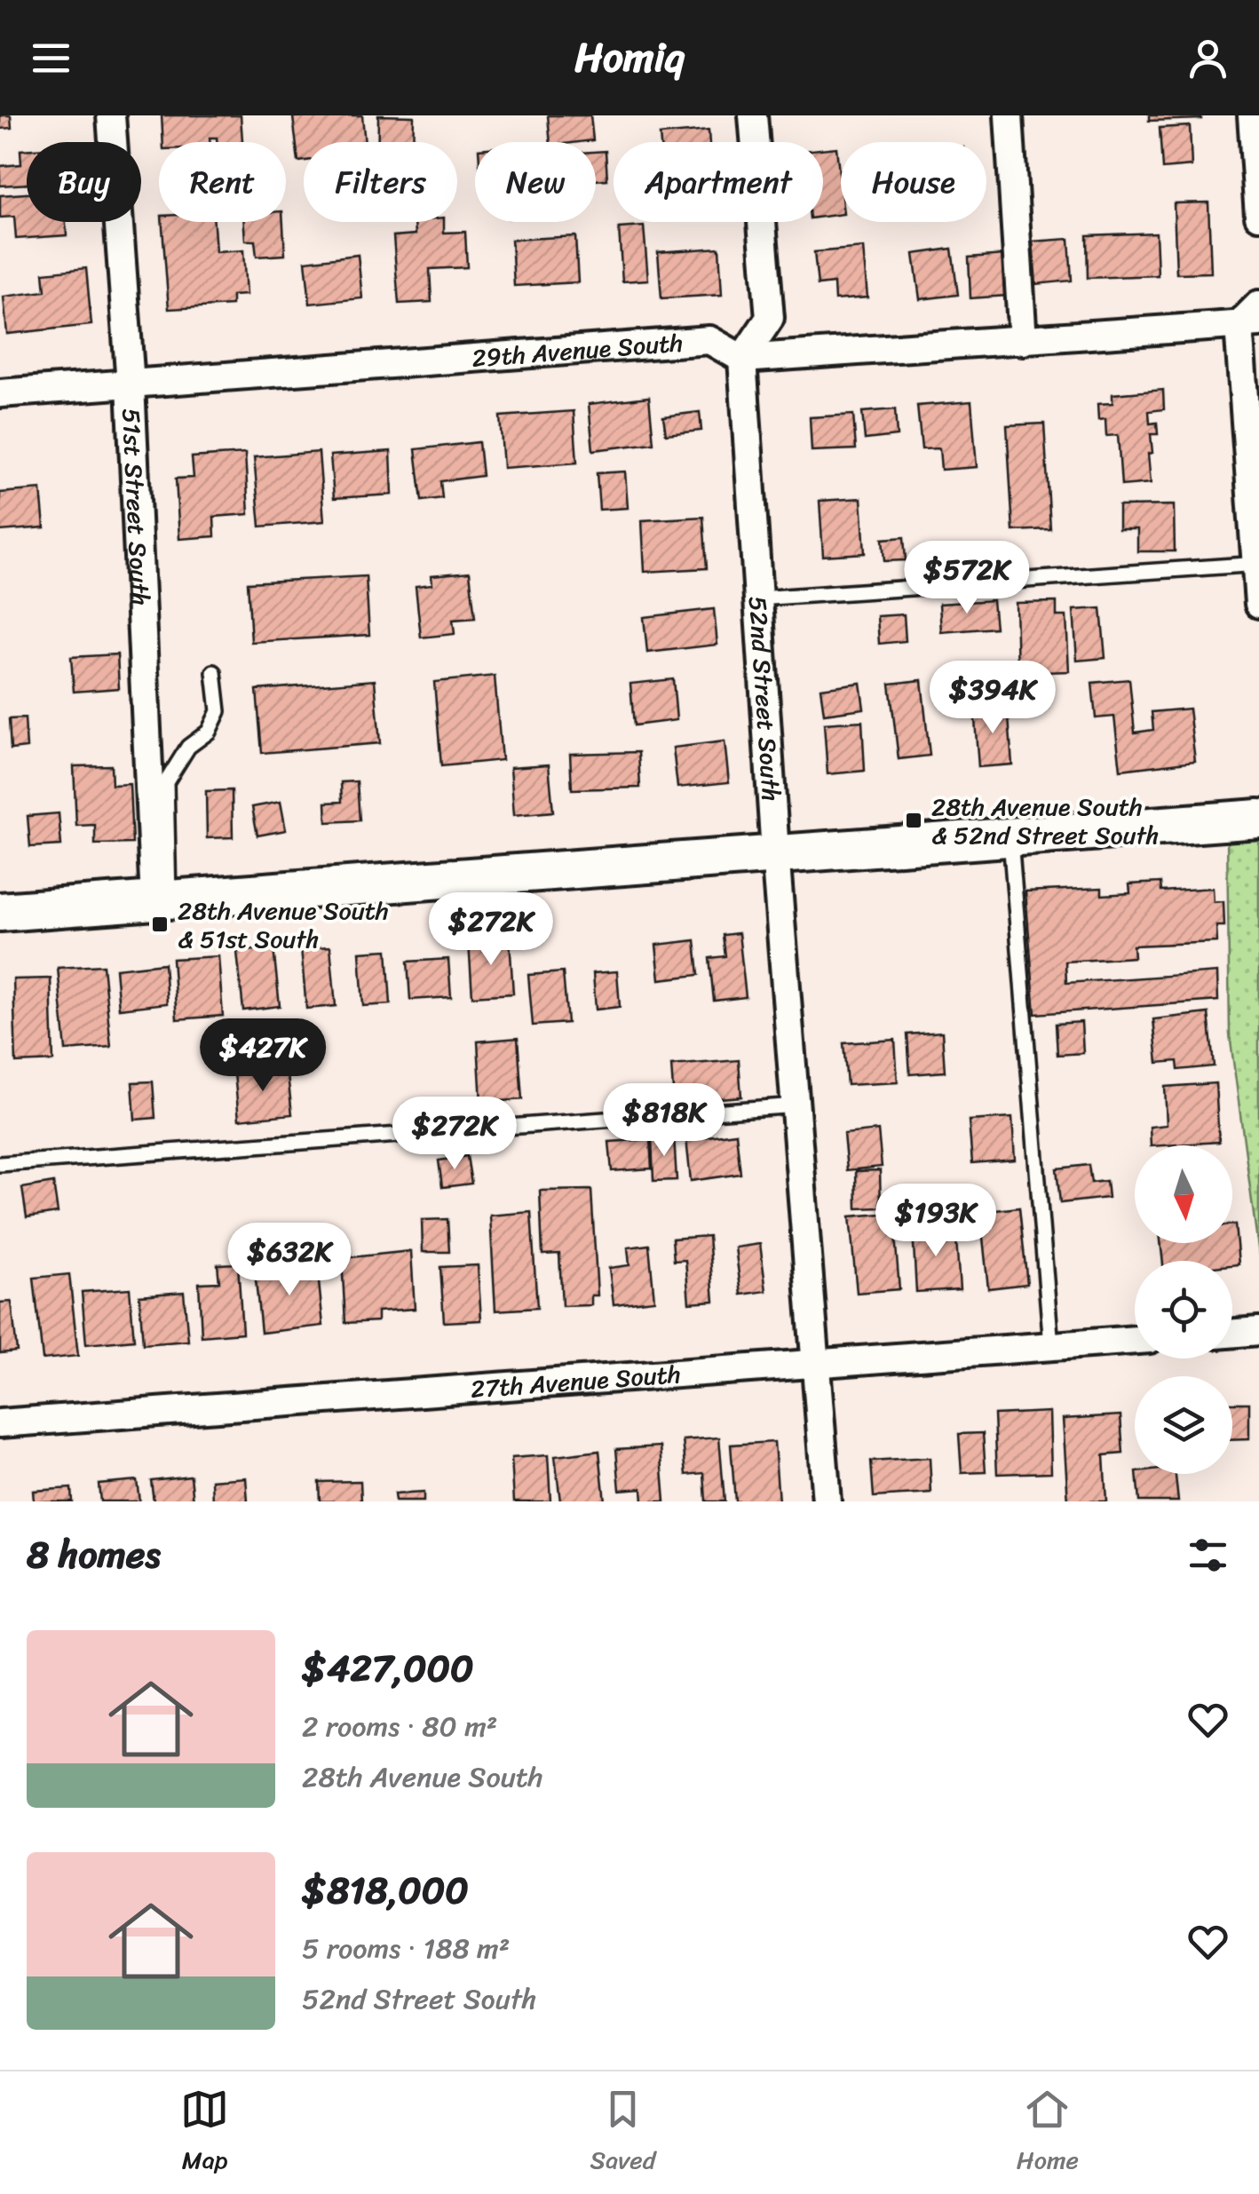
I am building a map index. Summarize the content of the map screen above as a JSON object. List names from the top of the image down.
{
  "streets": {
    "street": [
      "29th Avenue South",
      "51st Street South",
      "52nd Street South",
      "27th Avenue South"
    ]
  },
  "crossings": [
    ["29th Avenue South", "51st Street South"],
    ["29th Avenue South", "52nd Street South"],
    ["52nd Street South", "27th Avenue South"]
  ],
  "places": {
    "transit": ["28th Avenue South & 52nd Street South", "28th Avenue South & 51st South"]
  },
  "north": "bottom",
  "page": {
    "header": "Homiq",
    "chip": [
      "Buy",
      "Rent",
      "Filters",
      "New",
      "Apartment",
      "House"
    ],
    "price": [
      "$572K",
      "$394K",
      "$272K",
      "$427K",
      "$818K",
      "$272K",
      "$193K",
      "$632K"
    ],
    "heading": "8 homes",
    "list": [
      {
        "name": "$427,000",
        "note": "2 rooms · 80 m² · 28th Avenue South"
      },
      {
        "name": "$818,000",
        "note": "5 rooms · 188 m² · 52nd Street South"
      }
    ],
    "tabs": ["Map", "Saved", "Home"]
  }
}
